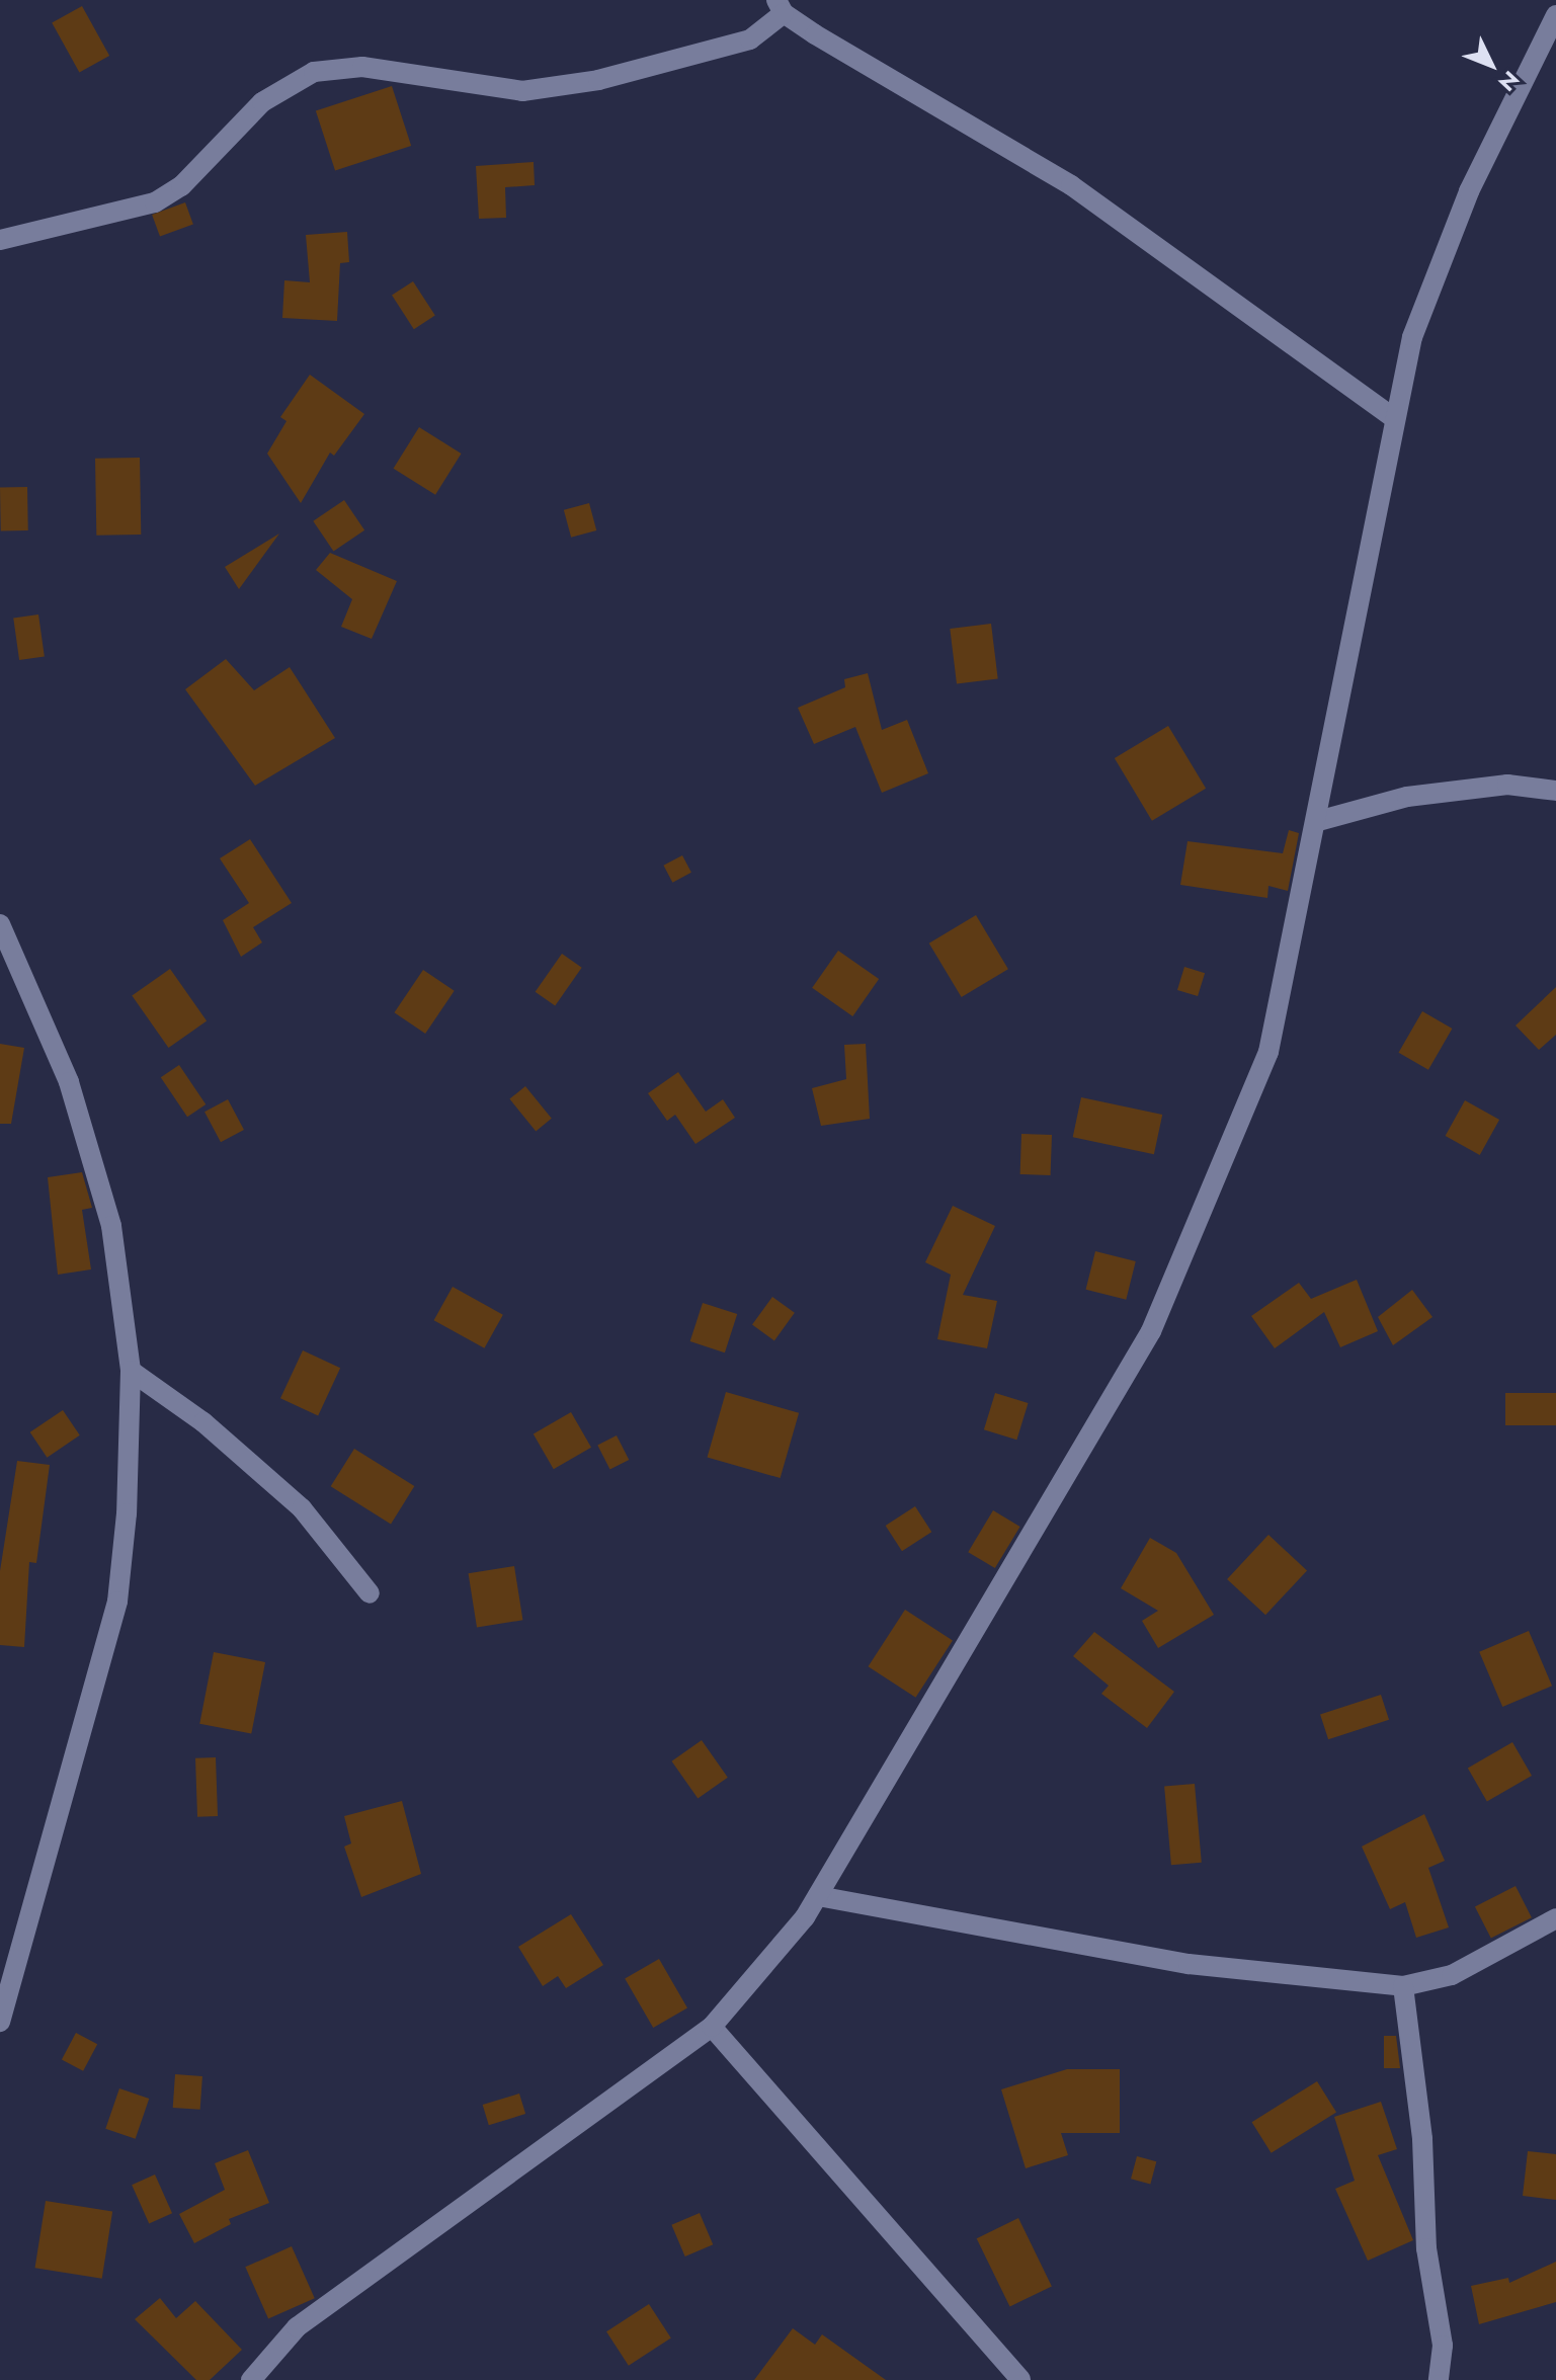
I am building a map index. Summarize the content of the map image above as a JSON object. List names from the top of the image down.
{
  "north": "bottom right"
}
